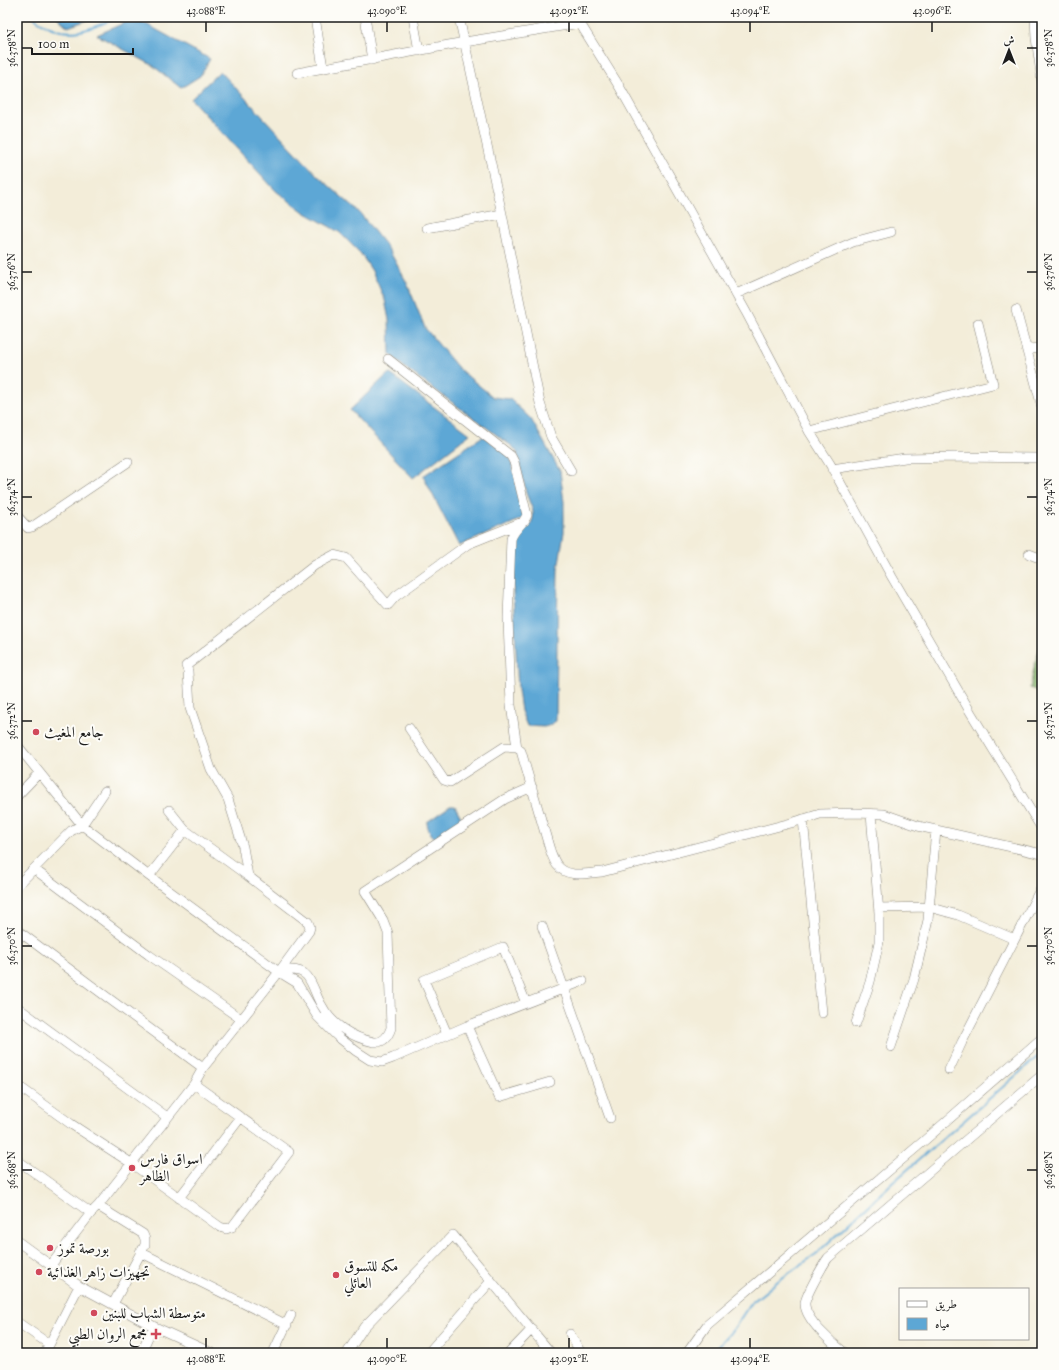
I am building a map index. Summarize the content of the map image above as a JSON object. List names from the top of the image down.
{
  "places": {
    "other": [
      "جامع المغيث",
      "اسواق فارس الظاهر",
      "بورصة تموز",
      "تجهيزات زاهر الغذائية",
      "مكه للتسوق العائلي",
      "متوسطة الشهاب للبنين"
    ],
    "health": ["مجمع الروان الطبي"]
  },
  "legend": ["طريق", "مياه"],
  "scale_bar": "100 m",
  "north": "top",
  "coordinates": [
    "43.088°E",
    "43.090°E",
    "43.092°E",
    "43.094°E",
    "43.096°E",
    "36.378°N",
    "36.376°N",
    "36.374°N",
    "36.372°N",
    "36.370°N",
    "36.368°N"
  ]
}
